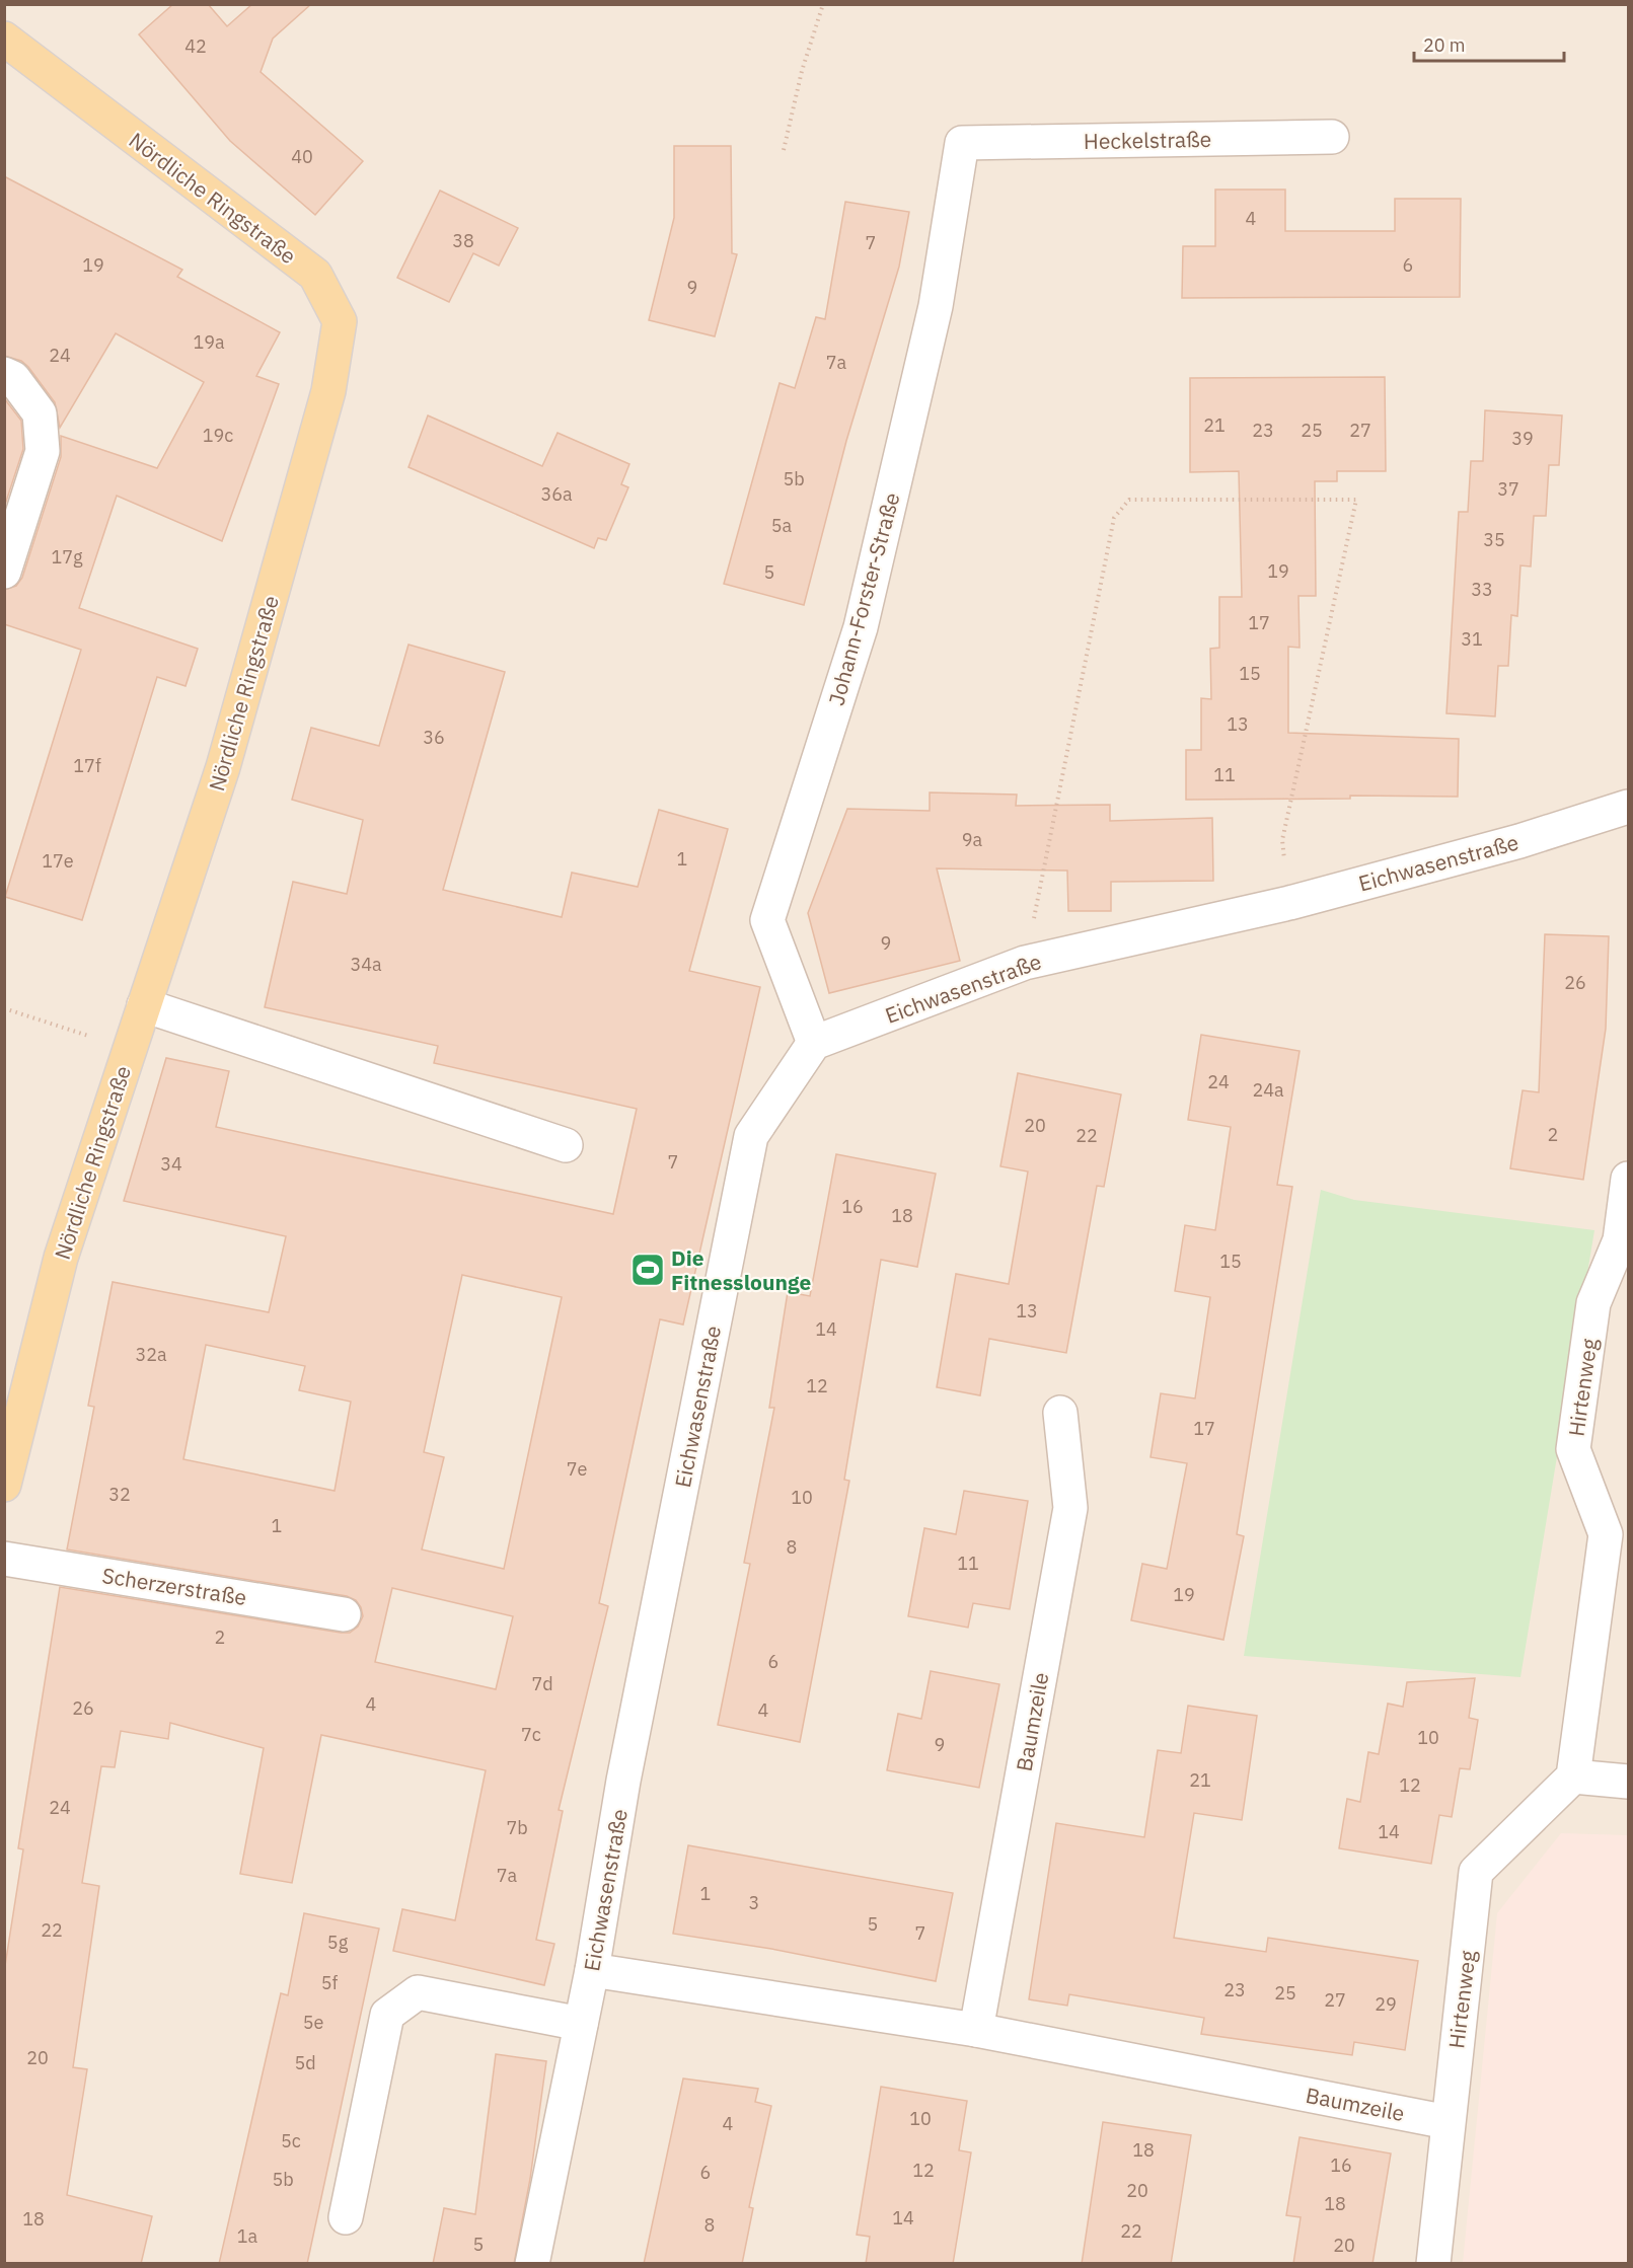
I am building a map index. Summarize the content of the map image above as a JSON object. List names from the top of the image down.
{
  "streets": {
    "main road": ["Nördliche Ringstraße"],
    "street": [
      "Heckelstraße",
      "Johann-Forster-Straße",
      "Eichwasenstraße",
      "Hirtenweg",
      "Scherzerstraße",
      "Baumzeile"
    ]
  },
  "crossings": [
    ["Heckelstraße", "Johann-Forster-Straße"],
    ["Johann-Forster-Straße", "Eichwasenstraße"],
    ["Eichwasenstraße", "Baumzeile"],
    ["Hirtenweg", "Baumzeile"]
  ],
  "places": {
    "sports": ["Die Fitnesslounge"]
  },
  "house_numbers": [
    "42",
    "40",
    "4",
    "38",
    "7",
    "19",
    "6",
    "9",
    "19a",
    "24",
    "7a",
    "21",
    "23",
    "25",
    "27",
    "19c",
    "39",
    "5b",
    "37",
    "36a",
    "5a",
    "35",
    "17g",
    "19",
    "5",
    "33",
    "17",
    "31",
    "15",
    "13",
    "36",
    "17f",
    "11",
    "9a",
    "1",
    "17e",
    "9",
    "34a",
    "26",
    "24",
    "24a",
    "20",
    "2",
    "22",
    "7",
    "34",
    "16",
    "18",
    "15",
    "13",
    "14",
    "32a",
    "12",
    "17",
    "7e",
    "32",
    "10",
    "1",
    "8",
    "11",
    "19",
    "2",
    "6",
    "7d",
    "4",
    "26",
    "4",
    "7c",
    "10",
    "9",
    "21",
    "12",
    "24",
    "7b",
    "14",
    "7a",
    "1",
    "3",
    "5",
    "22",
    "7",
    "5g",
    "5f",
    "23",
    "25",
    "27",
    "29",
    "5e",
    "20",
    "5d",
    "10",
    "4",
    "5c",
    "18",
    "16",
    "12",
    "6",
    "5b",
    "20",
    "18",
    "14",
    "18",
    "8",
    "22",
    "1a",
    "5",
    "20"
  ],
  "scale_bar": "20 m"
}
